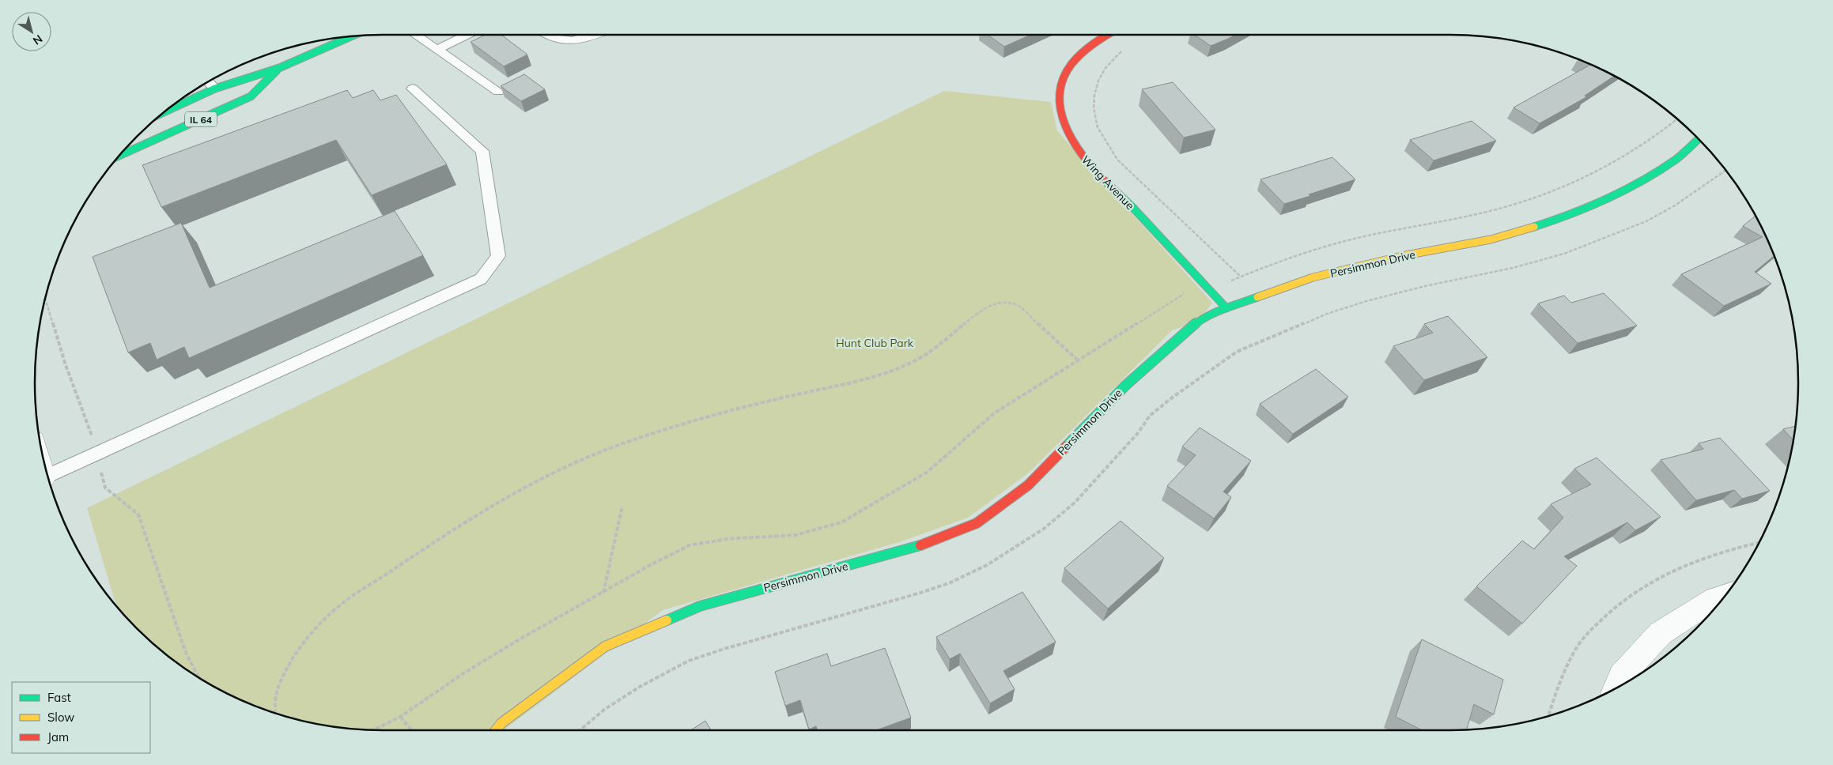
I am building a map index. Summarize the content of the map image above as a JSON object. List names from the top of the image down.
{
  "streets": {
    "street": ["IL 64", "Wing Avenue", "Persimmon Drive"]
  },
  "crossings": [
    ["Wing Avenue", "Persimmon Drive"]
  ],
  "parks": ["Hunt Club Park"],
  "legend": ["Fast", "Slow", "Jam"],
  "north": "bottom right"
}
